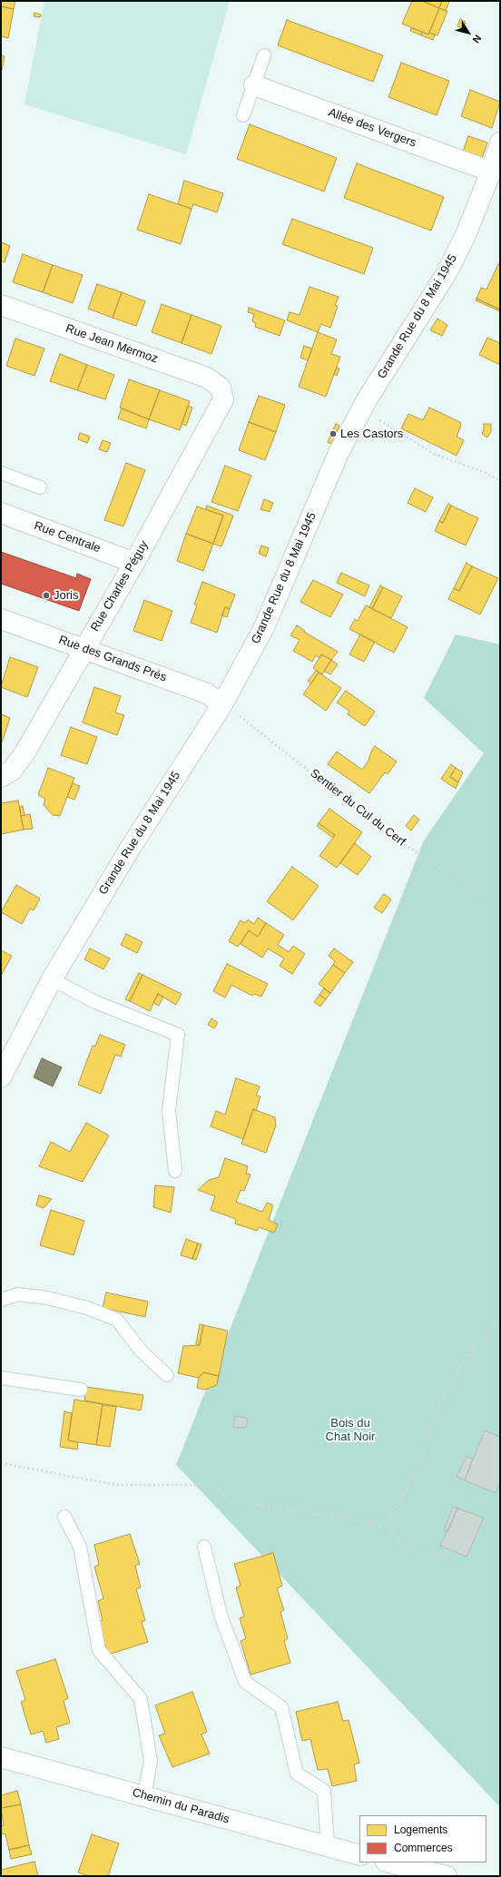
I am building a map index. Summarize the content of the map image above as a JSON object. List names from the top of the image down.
{
  "streets": {
    "street": [
      "Allée des Vergers",
      "Grande Rue du 8 Mai 1945",
      "Rue Jean Mermoz",
      "Rue Centrale",
      "Rue Charles Péguy",
      "Rue des Grands Prés",
      "Chemin du Paradis"
    ],
    "path": ["Sentier du Cul du Cerf"]
  },
  "crossings": [
    ["Allée des Vergers", "Grande Rue du 8 Mai 1945"],
    ["Grande Rue du 8 Mai 1945", "Rue des Grands Prés"],
    ["Grande Rue du 8 Mai 1945", "Sentier du Cul du Cerf"],
    ["Rue Jean Mermoz", "Rue Charles Péguy"],
    ["Rue Centrale", "Rue Charles Péguy"],
    ["Rue Charles Péguy", "Rue des Grands Prés"],
    ["Rue des Grands Prés", "Sentier du Cul du Cerf"]
  ],
  "parks": ["Bois du Chat Noir"],
  "places": ["Les Castors", "Joris"],
  "legend": ["Logements", "Commerces"],
  "north": "bottom right"
}
